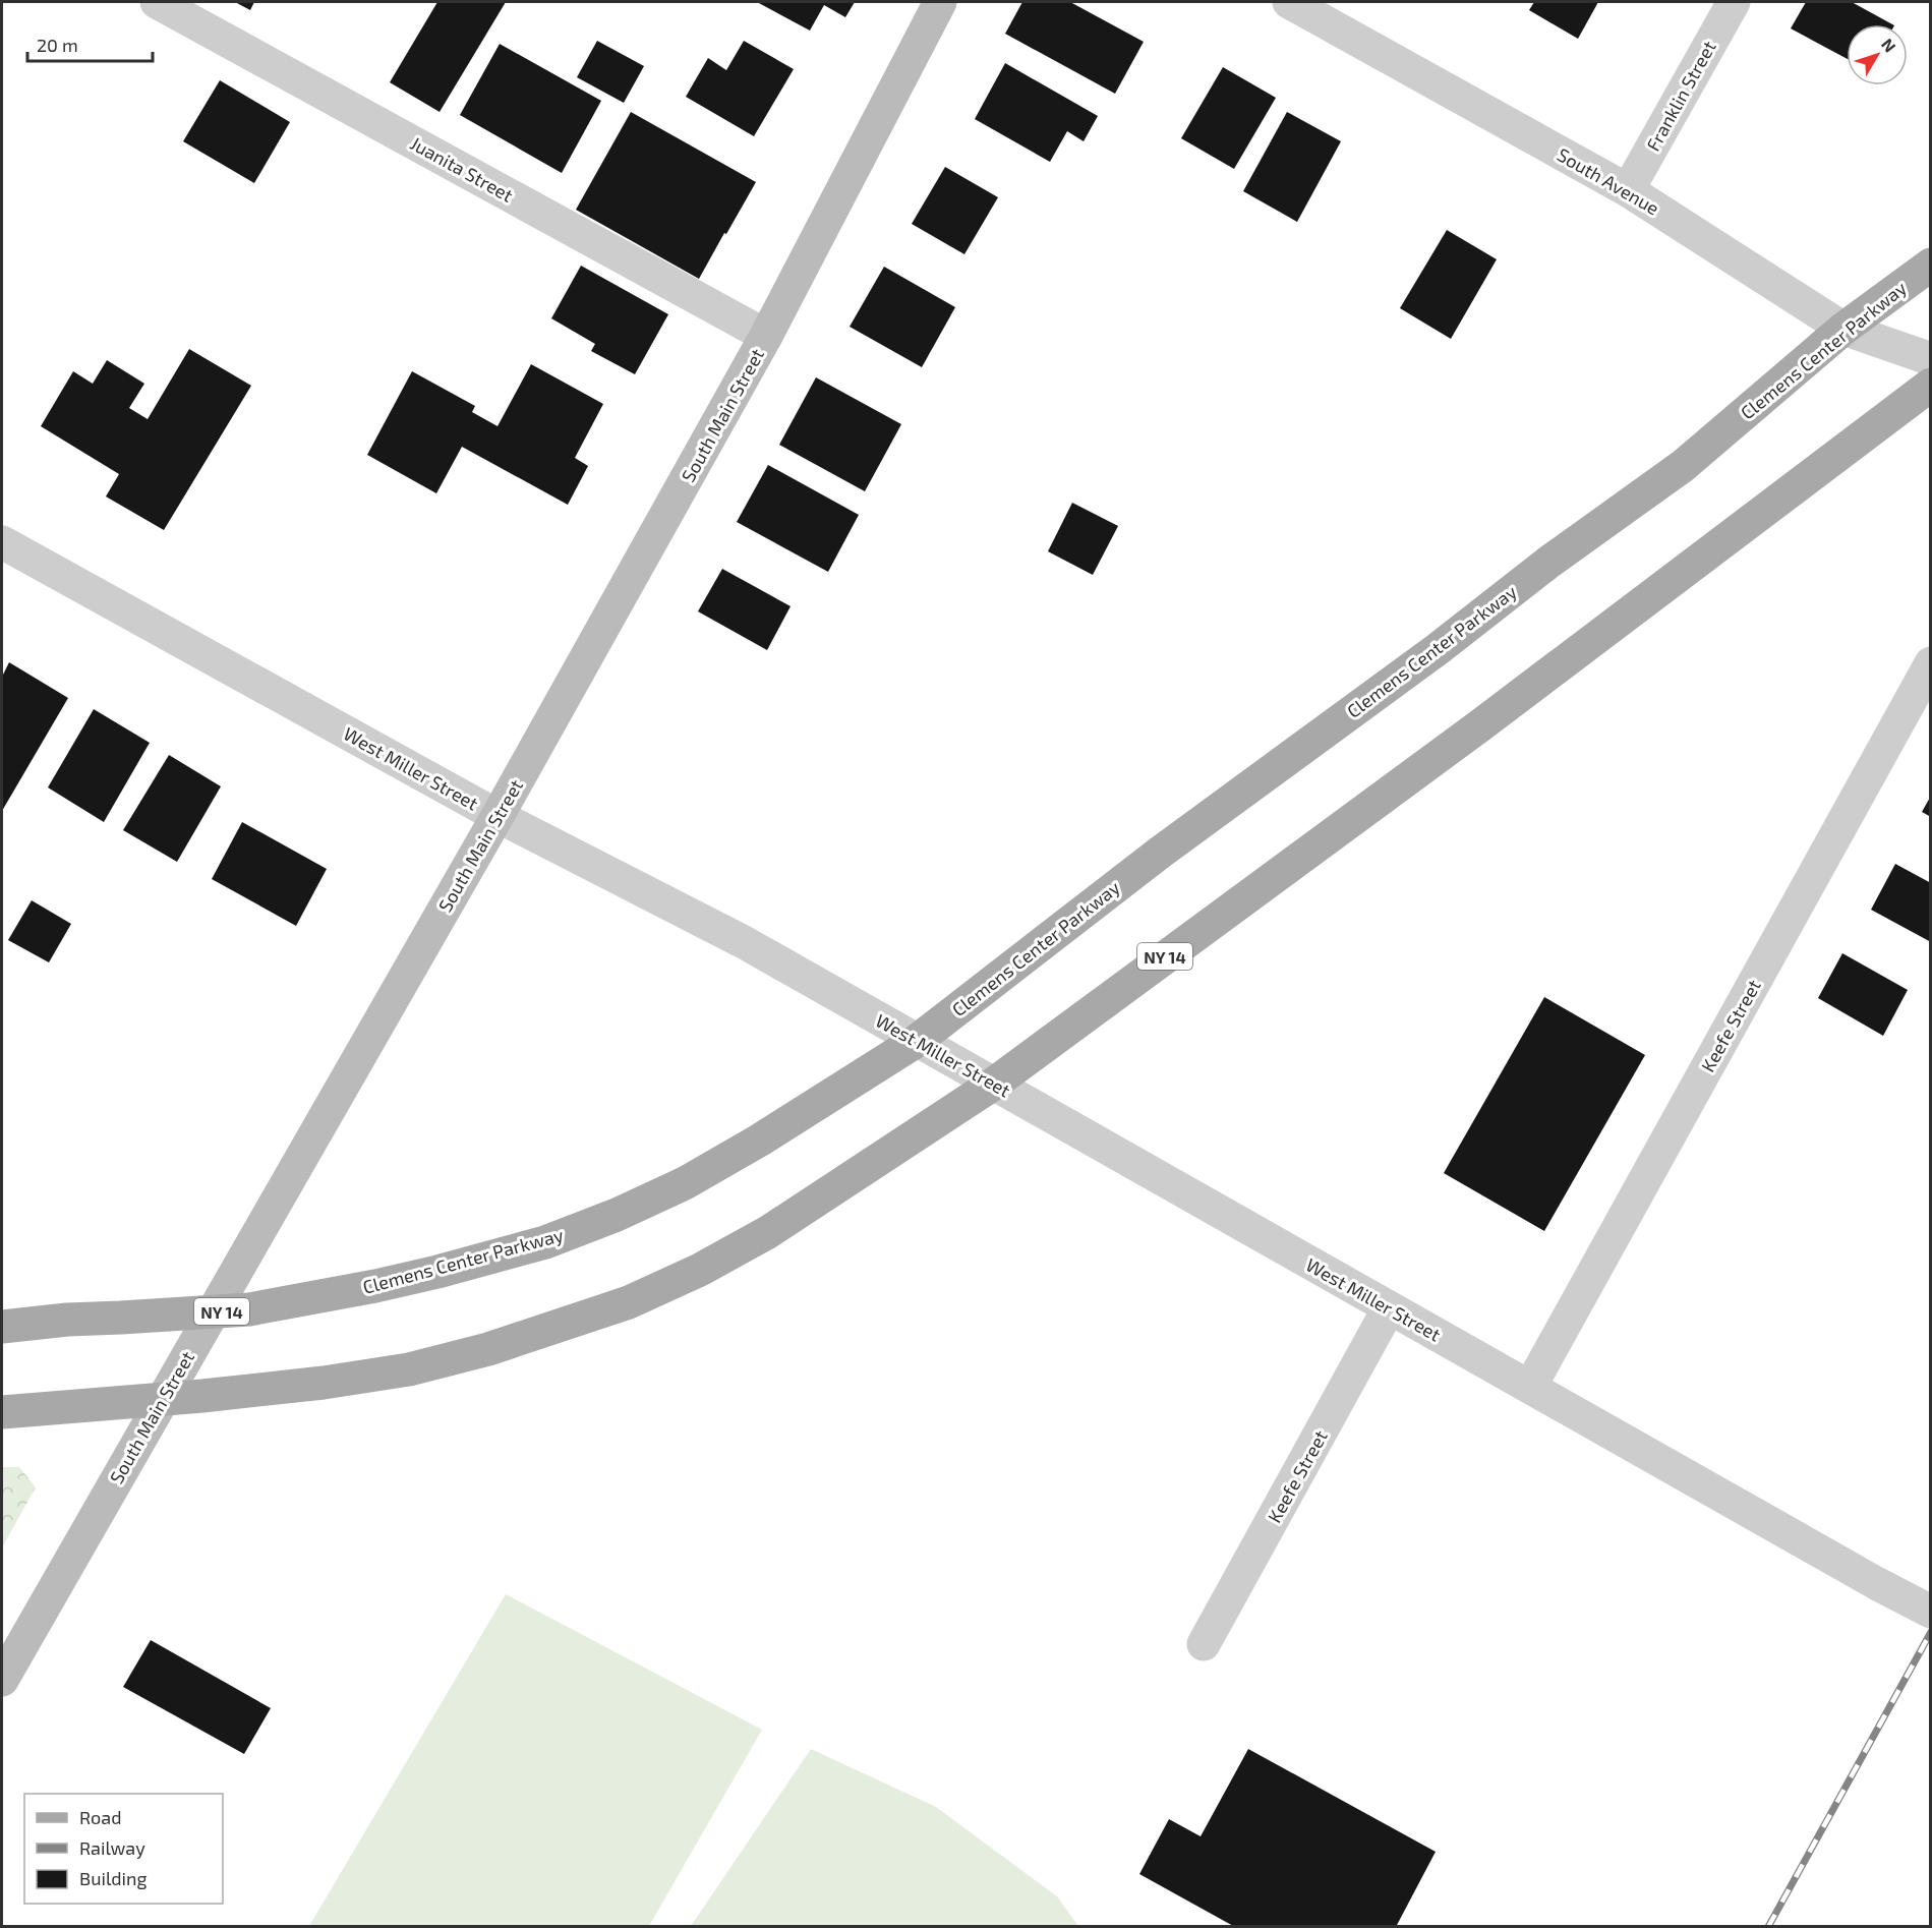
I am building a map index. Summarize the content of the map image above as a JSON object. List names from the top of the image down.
{
  "streets": {
    "main road": ["Clemens Center Parkway", "NY 14"],
    "street": [
      "Franklin Street",
      "Juanita Street",
      "South Avenue",
      "South Main Street",
      "West Miller Street",
      "Keefe Street"
    ]
  },
  "crossings": [
    ["Franklin Street", "South Avenue"],
    ["Juanita Street", "South Main Street"],
    ["South Avenue", "Clemens Center Parkway"],
    ["South Avenue", "NY 14"],
    ["Clemens Center Parkway", "West Miller Street"],
    ["South Main Street", "West Miller Street"],
    ["West Miller Street", "NY 14"],
    ["West Miller Street", "Keefe Street"]
  ],
  "legend": ["Road", "Railway", "Building"],
  "scale_bar": "20 m",
  "north": "top right"
}
